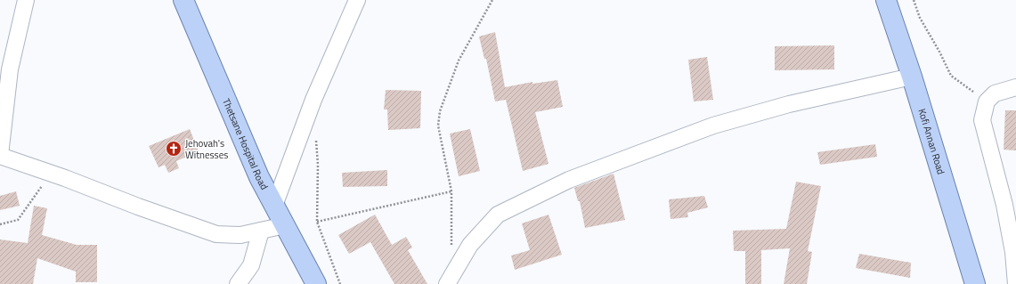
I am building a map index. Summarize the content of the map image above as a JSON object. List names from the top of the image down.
{
  "streets": {
    "main road": ["Kofi Annan Road", "Thetsane Hospital Road"]
  },
  "places": {
    "church": ["Jehovah's Witnesses"]
  }
}
